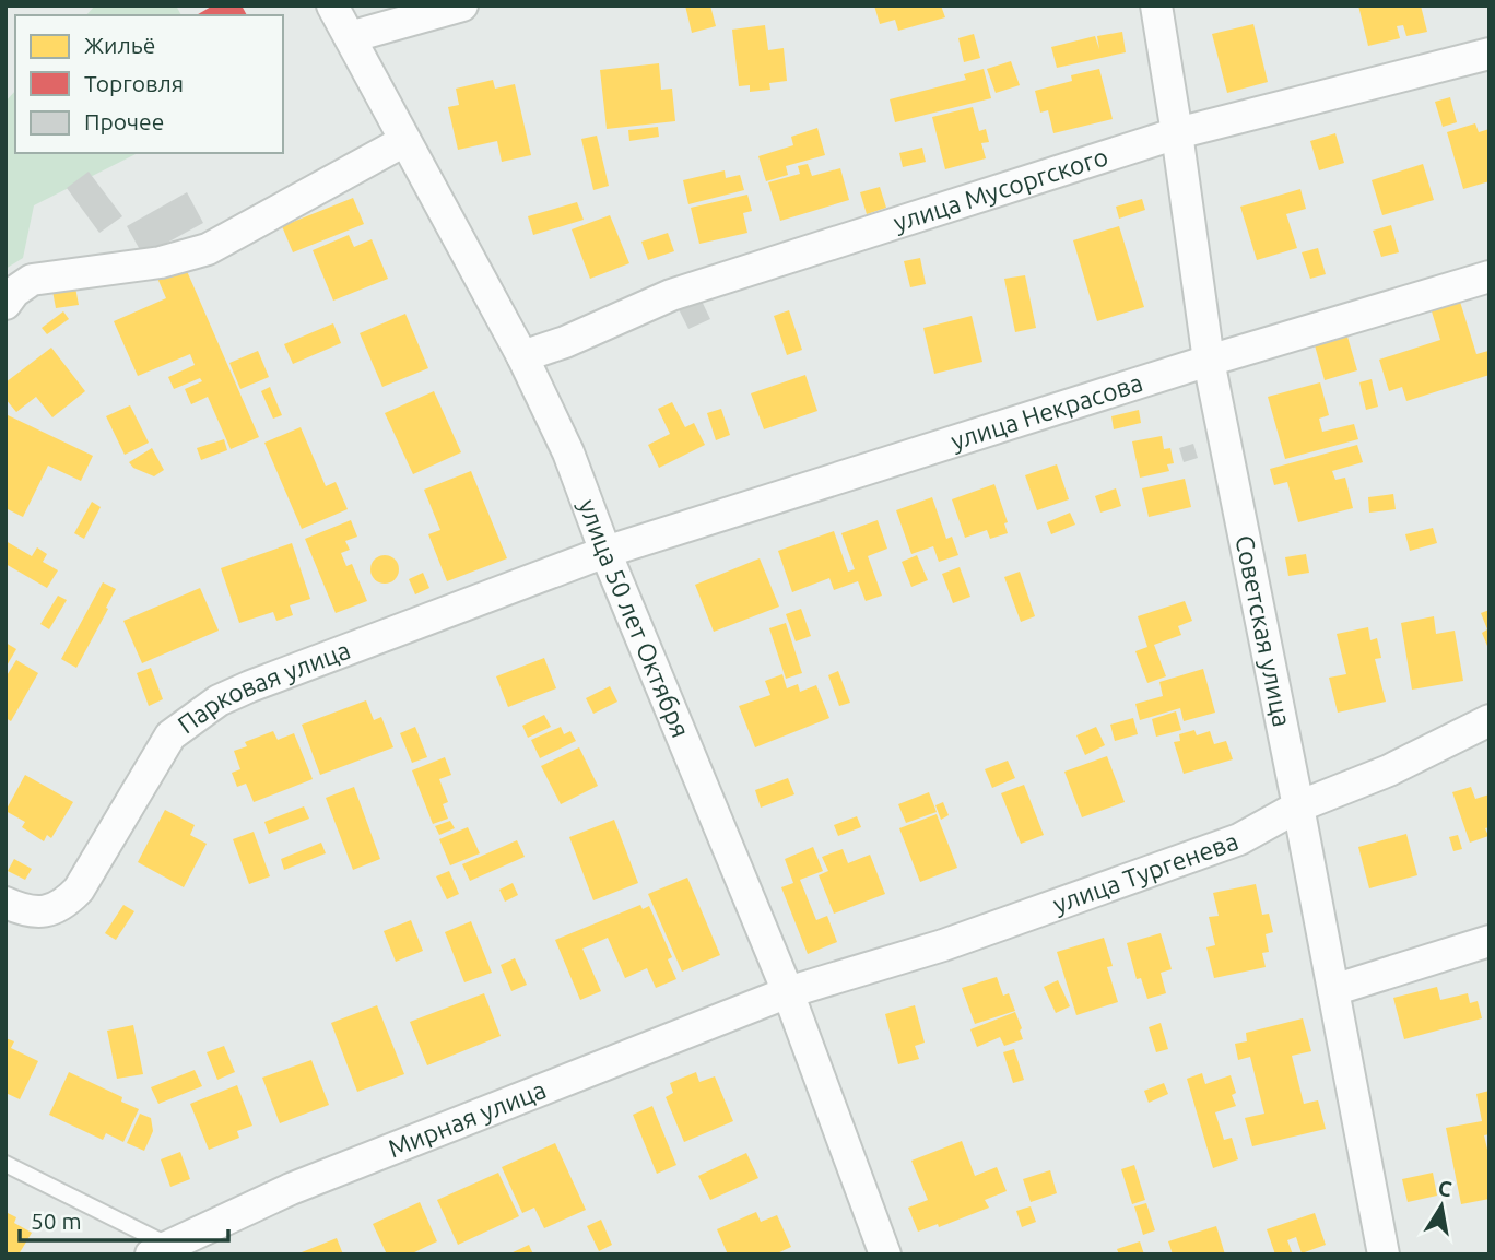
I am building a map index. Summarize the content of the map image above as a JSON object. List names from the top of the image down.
{
  "streets": {
    "street": [
      "улица Мусоргского",
      "улица Некрасова",
      "улица 50 лет Октября",
      "Советская улица",
      "Парковая улица",
      "улица Тургенева",
      "Мирная улица"
    ]
  },
  "crossings": [
    ["улица Мусоргского", "улица 50 лет Октября"],
    ["улица Мусоргского", "Советская улица"],
    ["улица Некрасова", "улица 50 лет Октября"],
    ["улица Некрасова", "Советская улица"],
    ["улица Некрасова", "Парковая улица"],
    ["улица 50 лет Октября", "Парковая улица"],
    ["улица 50 лет Октября", "улица Тургенева"],
    ["улица 50 лет Октября", "Мирная улица"],
    ["Советская улица", "улица Тургенева"],
    ["улица Тургенева", "Мирная улица"]
  ],
  "legend": ["Жильё", "Торговля", "Прочее"],
  "scale_bar": "50 m",
  "north": "top"
}
